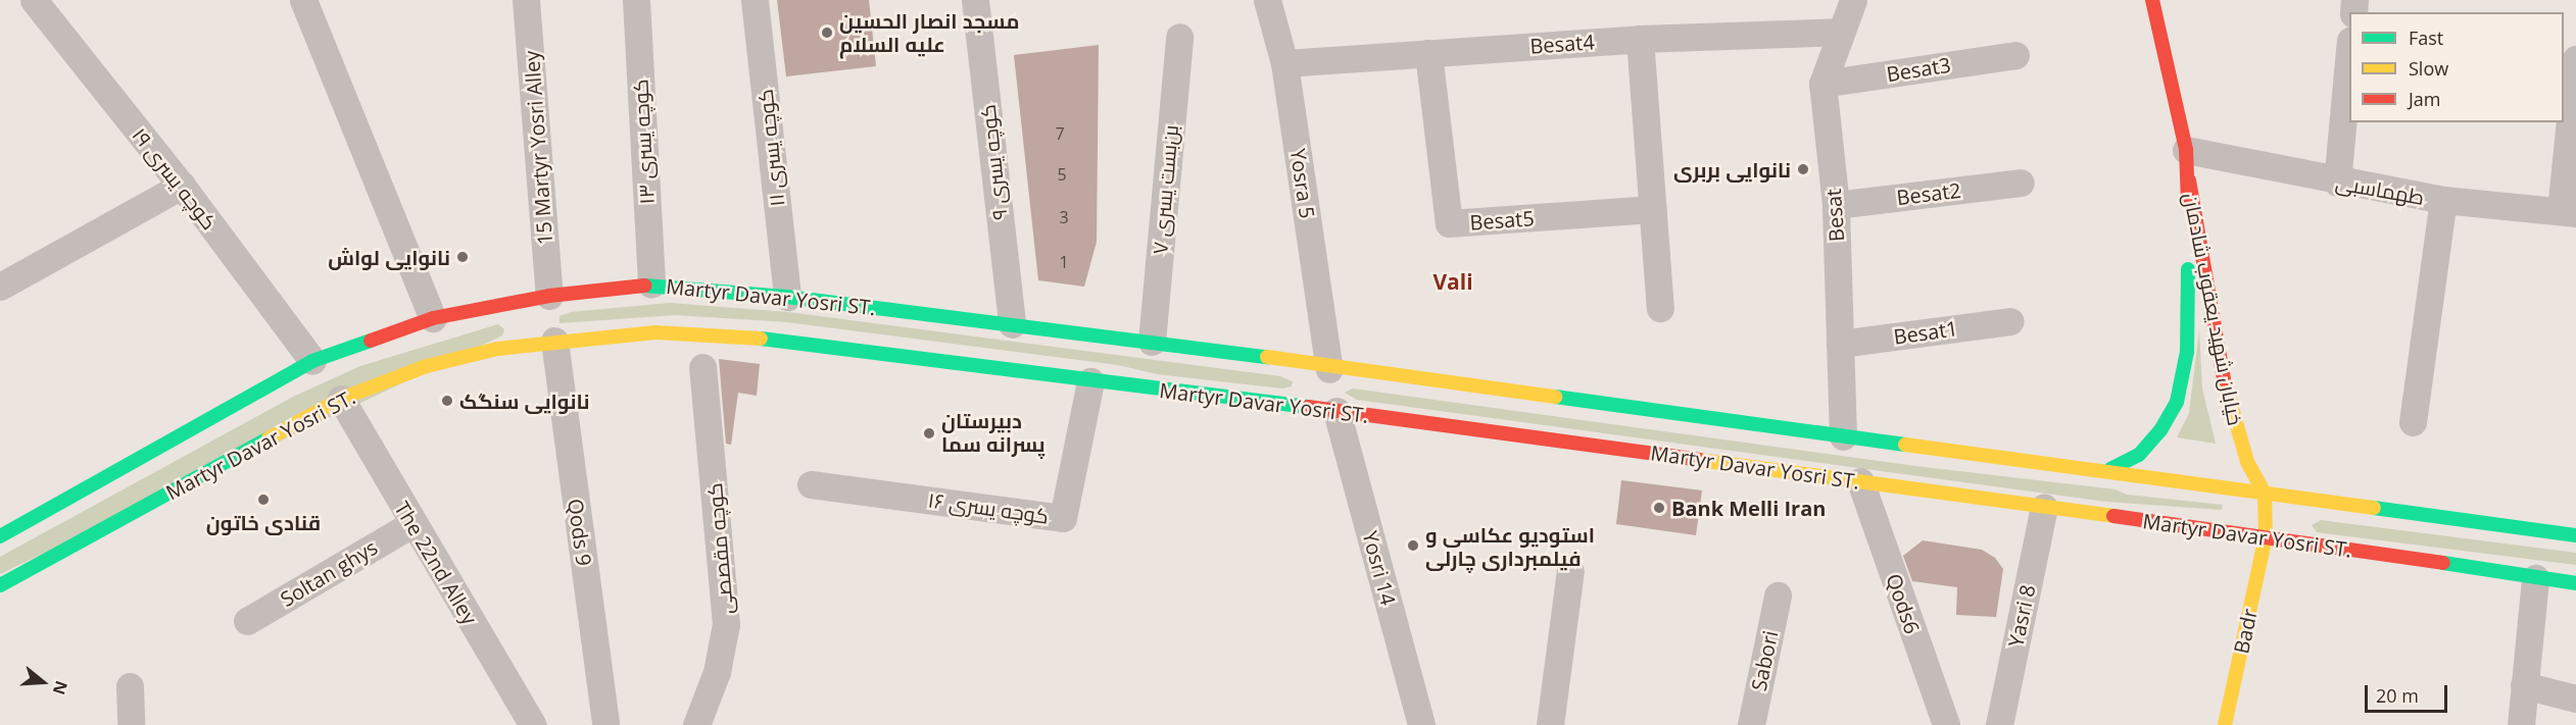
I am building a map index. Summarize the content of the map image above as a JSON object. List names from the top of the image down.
{
  "streets": {
    "main road": ["Martyr Davar Yosri ST.", "خیابان شهید یعقوب شادمان", "Badr"],
    "street": [
      "Besat4",
      "Besat3",
      "کوچه یسری ۱۳",
      "15 Martyr Yosri Alley",
      "کوچه یسری ۱۱",
      "کوچه یسری ۹",
      "کوچه یسری ۱۹",
      "Yosra 5",
      "بن‌بست یسری ۷",
      "طهماسبی",
      "Besat2",
      "Besat",
      "Besat5",
      "Besat1",
      "کوچه یسری ۱۶",
      "Qods 9",
      "کوچه مقصصی",
      "The 22nd Alley",
      "Yosri 14",
      "Soltan ghys",
      "Qods6",
      "Yasri 8",
      "Sabori"
    ]
  },
  "crossings": [
    ["Besat4", "Yosra 5"],
    ["Besat4", "Besat"],
    ["Besat4", "Besat5"],
    ["Besat3", "Besat"],
    ["کوچه یسری ۱۳", "Martyr Davar Yosri ST."],
    ["15 Martyr Yosri Alley", "Martyr Davar Yosri ST."],
    ["کوچه یسری ۱۱", "Martyr Davar Yosri ST."],
    ["کوچه یسری ۹", "Martyr Davar Yosri ST."],
    ["کوچه یسری ۱۹", "Martyr Davar Yosri ST."],
    ["Yosra 5", "Martyr Davar Yosri ST."],
    ["Yosra 5", "Yosri 14"],
    ["بن‌بست یسری ۷", "Martyr Davar Yosri ST."],
    ["Besat2", "Besat"],
    ["Besat", "Martyr Davar Yosri ST."],
    ["Besat", "Besat1"],
    ["Martyr Davar Yosri ST.", "خیابان شهید یعقوب شادمان"],
    ["Martyr Davar Yosri ST.", "کوچه یسری ۱۶"],
    ["Martyr Davar Yosri ST.", "Qods 9"],
    ["Martyr Davar Yosri ST.", "The 22nd Alley"],
    ["Martyr Davar Yosri ST.", "Yosri 14"],
    ["Martyr Davar Yosri ST.", "Qods6"],
    ["Martyr Davar Yosri ST.", "Yasri 8"],
    ["Martyr Davar Yosri ST.", "Badr"],
    ["خیابان شهید یعقوب شادمان", "Badr"],
    ["The 22nd Alley", "Soltan ghys"]
  ],
  "districts": ["Vali"],
  "places": [
    "مسجد انصار الحسین علیه السلام",
    "نانوایی بربری",
    "نانوایی لواش",
    "نانوایی سنگک",
    "دبیرستان پسرانه سما",
    "قنادی خاتون",
    "Bank Melli Iran",
    "استودیو عکاسی و فیلمبرداری چارلی"
  ],
  "house_numbers": [
    "7",
    "5",
    "3",
    "1"
  ],
  "legend": ["Fast", "Slow", "Jam"],
  "scale_bar": "20 m",
  "north": "right"
}
